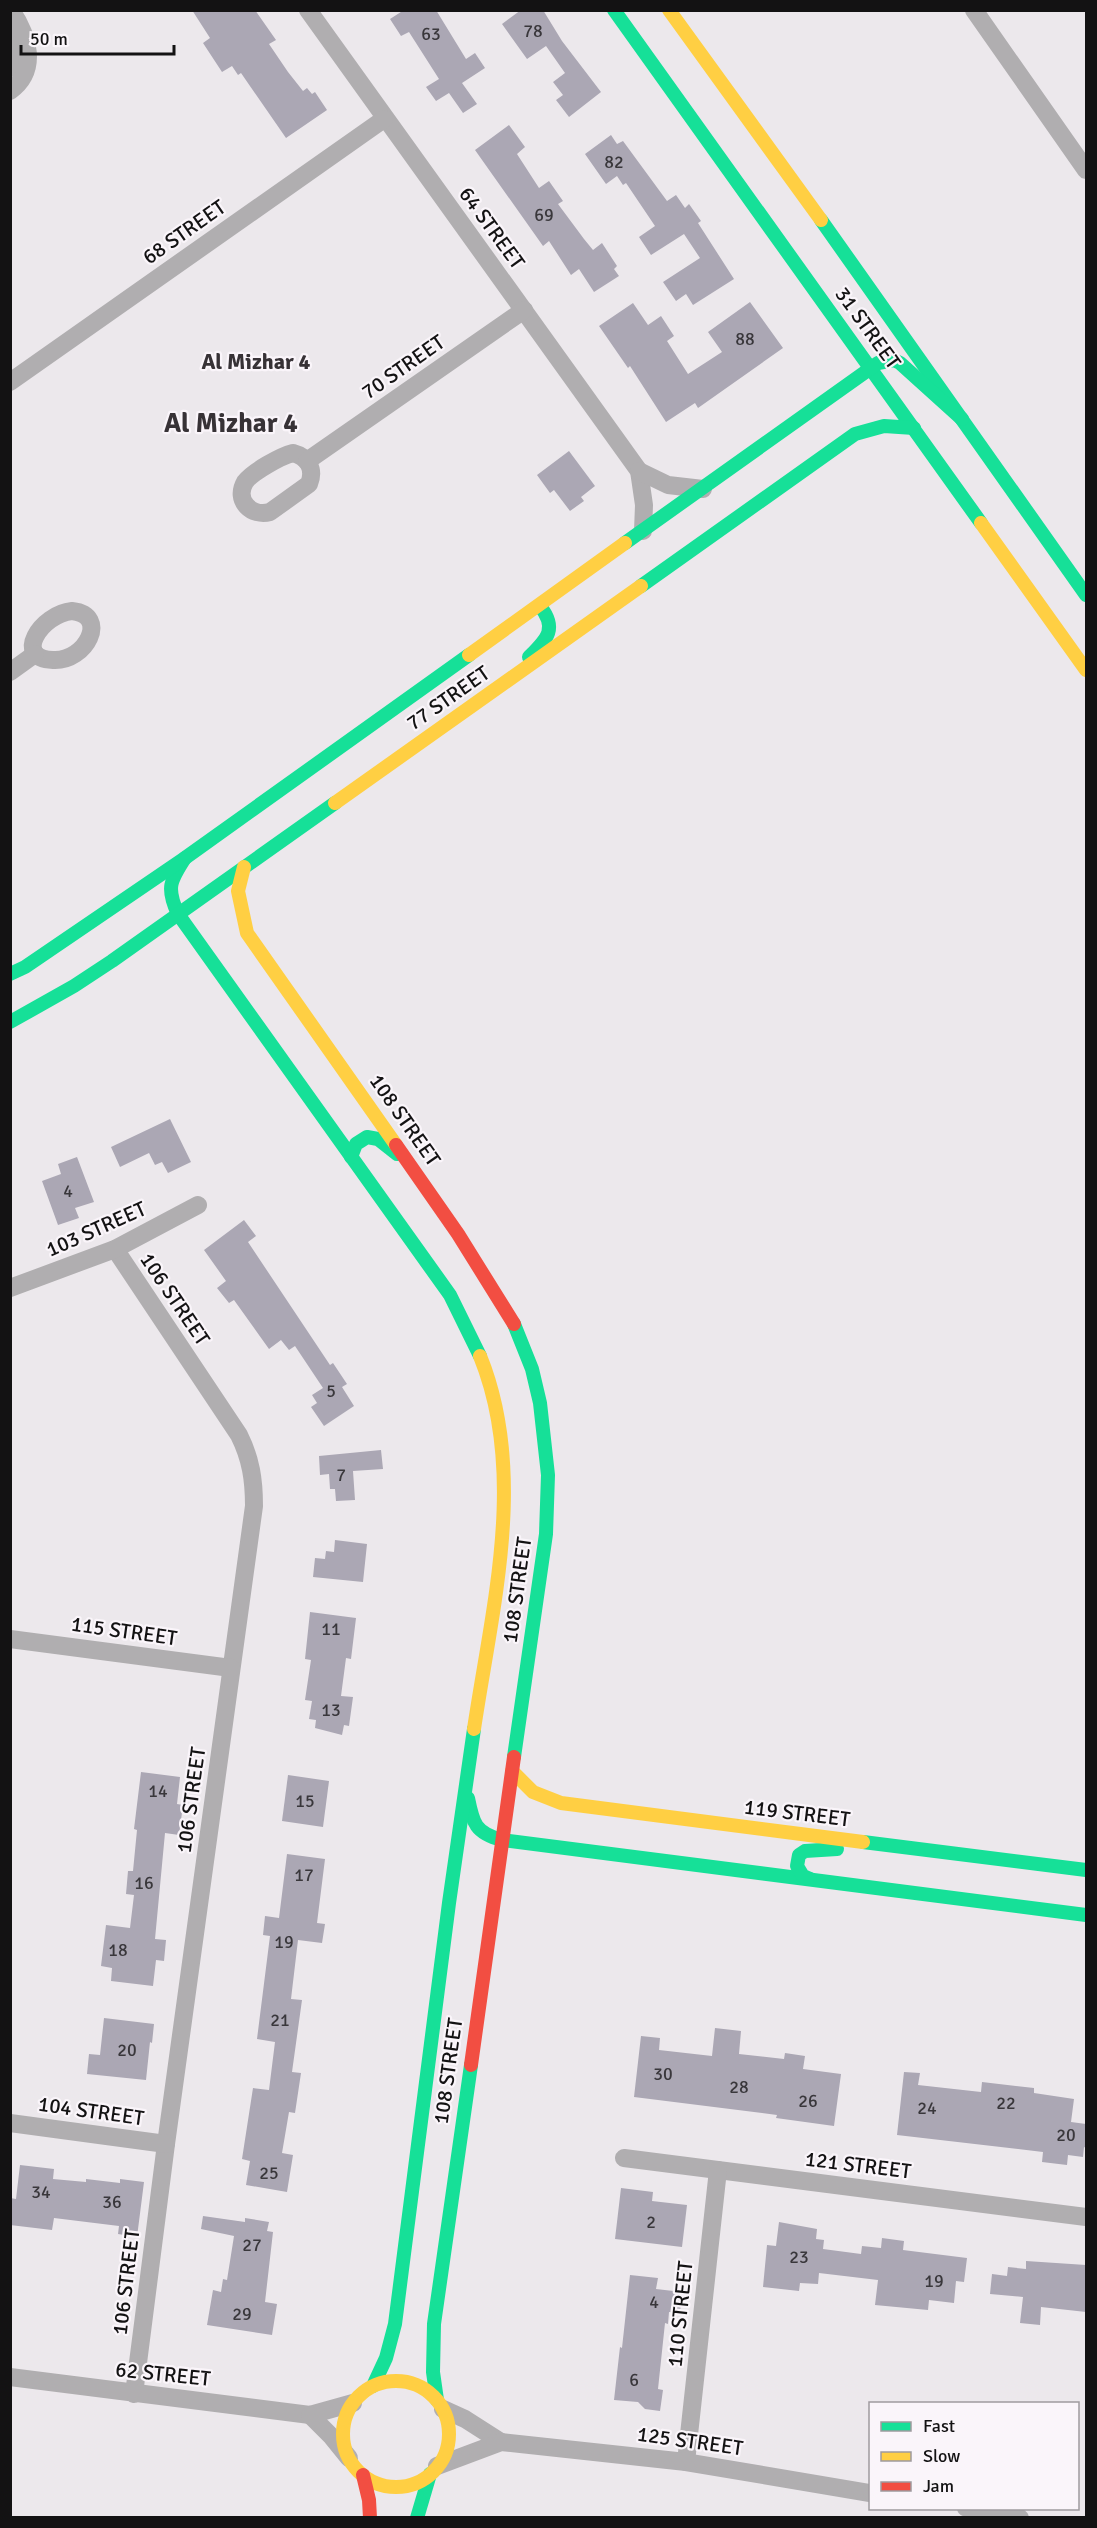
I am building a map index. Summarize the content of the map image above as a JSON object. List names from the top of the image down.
{
  "streets": {
    "street": [
      "64 STREET",
      "68 STREET",
      "31 STREET",
      "70 STREET",
      "77 STREET",
      "108 STREET",
      "103 STREET",
      "106 STREET",
      "115 STREET",
      "119 STREET",
      "104 STREET",
      "121 STREET",
      "110 STREET",
      "62 STREET",
      "125 STREET"
    ]
  },
  "crossings": [
    ["64 STREET", "68 STREET"],
    ["64 STREET", "70 STREET"],
    ["64 STREET", "77 STREET"],
    ["31 STREET", "77 STREET"],
    ["77 STREET", "108 STREET"],
    ["108 STREET", "119 STREET"],
    ["108 STREET", "62 STREET"],
    ["108 STREET", "125 STREET"],
    ["103 STREET", "106 STREET"],
    ["106 STREET", "115 STREET"],
    ["106 STREET", "104 STREET"],
    ["106 STREET", "62 STREET"],
    ["121 STREET", "110 STREET"],
    ["110 STREET", "125 STREET"],
    ["62 STREET", "125 STREET"]
  ],
  "districts": ["Al Mizhar 4", "Al Mizhar 4"],
  "house_numbers": [
    "78",
    "63",
    "82",
    "69",
    "88",
    "4",
    "5",
    "7",
    "11",
    "13",
    "14",
    "15",
    "17",
    "16",
    "19",
    "18",
    "21",
    "20",
    "30",
    "28",
    "26",
    "22",
    "24",
    "20",
    "25",
    "34",
    "36",
    "2",
    "27",
    "23",
    "19",
    "4",
    "29",
    "6"
  ],
  "legend": ["Fast", "Slow", "Jam"],
  "scale_bar": "50 m"
}
